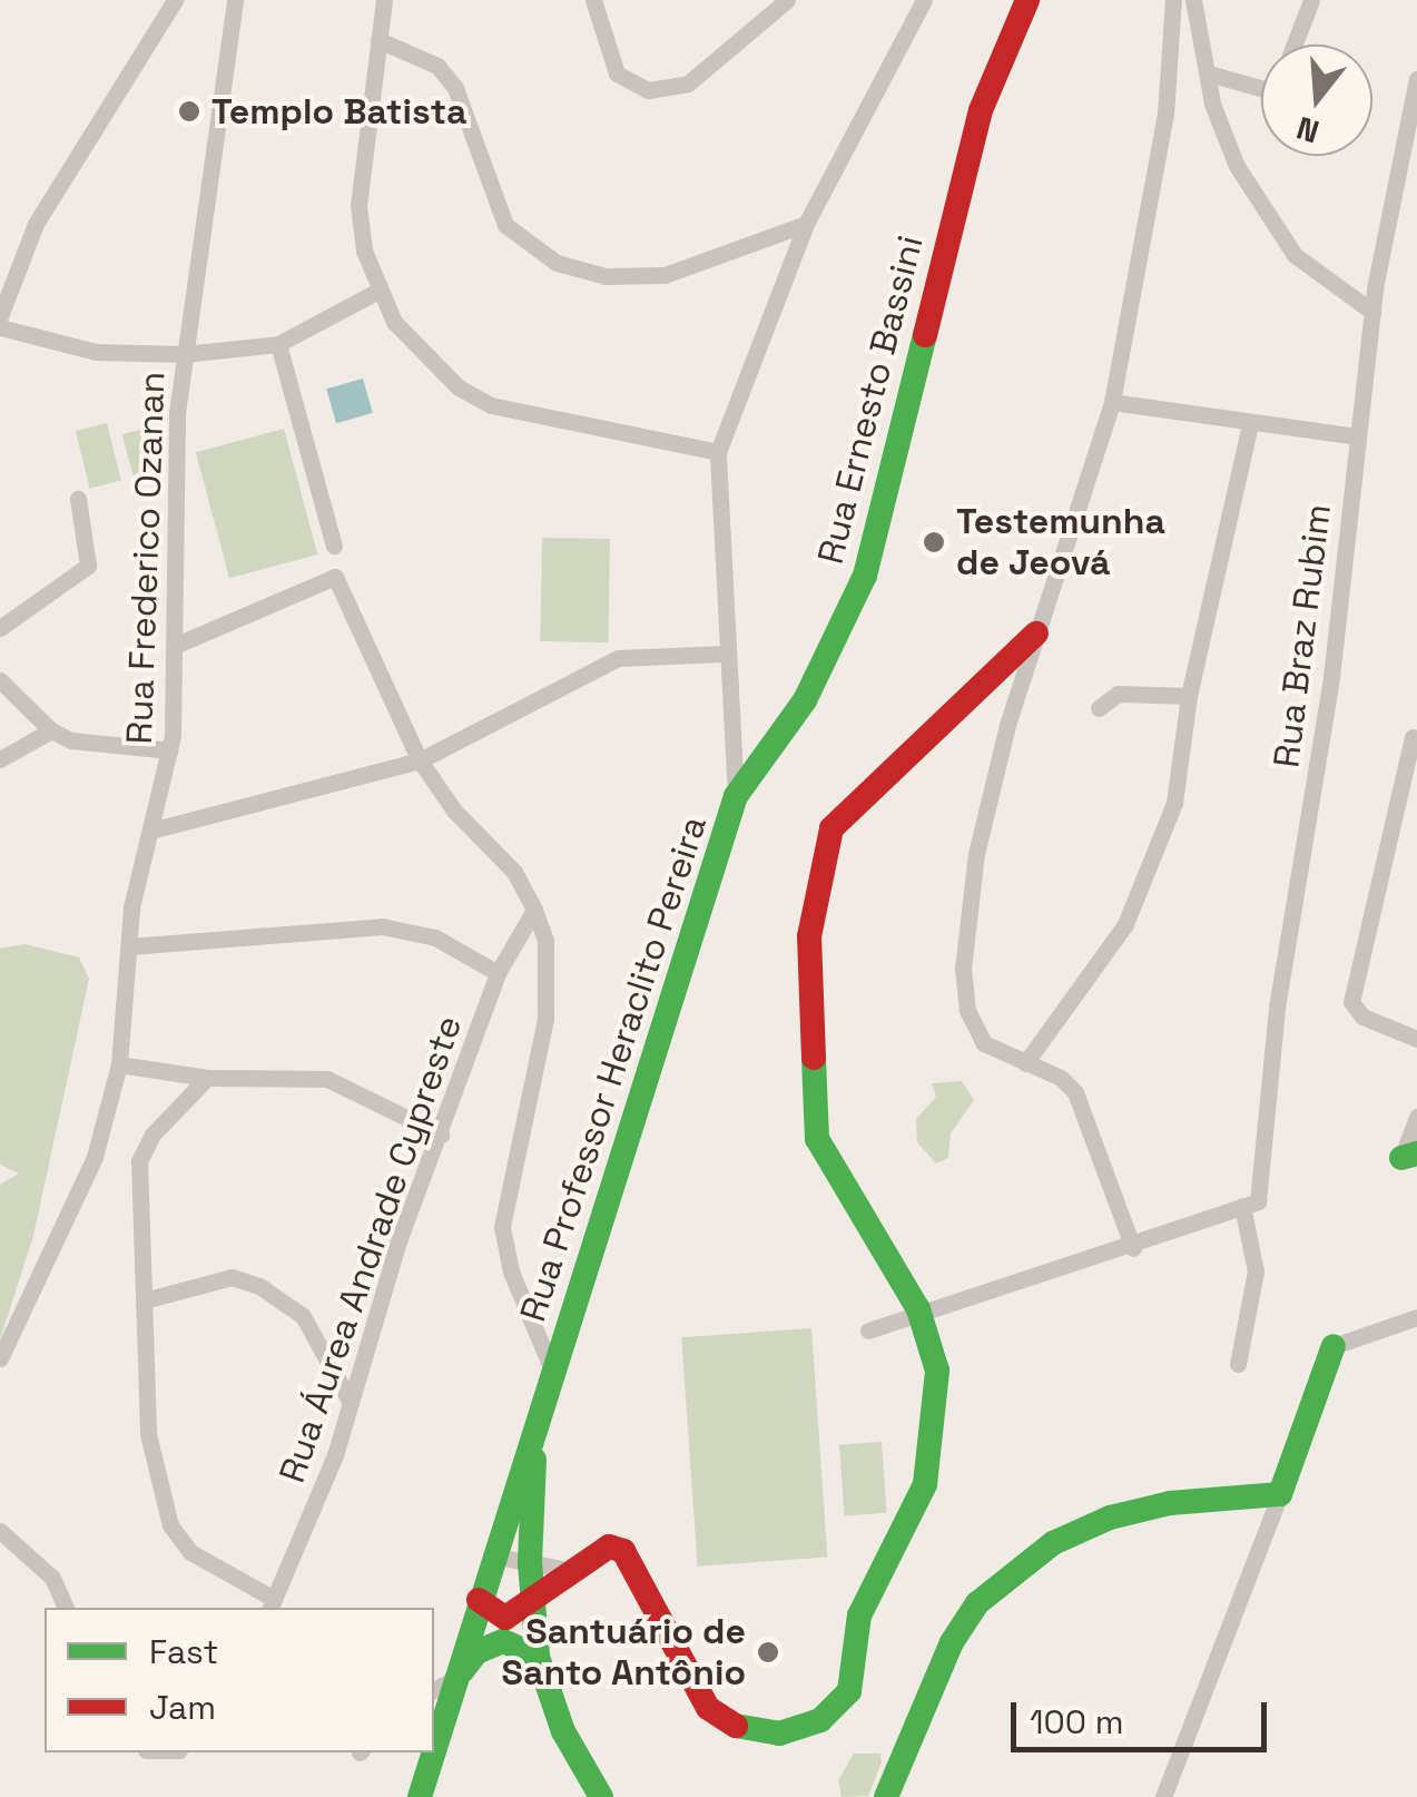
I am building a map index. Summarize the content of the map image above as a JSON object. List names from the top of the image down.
{
  "streets": {
    "street": [
      "Rua Ernesto Bassini",
      "Rua Frederico Ozanan",
      "Rua Braz Rubim",
      "Rua Professor Heraclito Pereira",
      "Rua Áurea Andrade Cypreste"
    ]
  },
  "crossings": [
    ["Rua Ernesto Bassini", "Rua Professor Heraclito Pereira"]
  ],
  "places": ["Templo Batista", "Testemunha de Jeová", "Santuário de Santo Antônio"],
  "legend": ["Fast", "Jam"],
  "scale_bar": "100 m",
  "north": "bottom"
}
